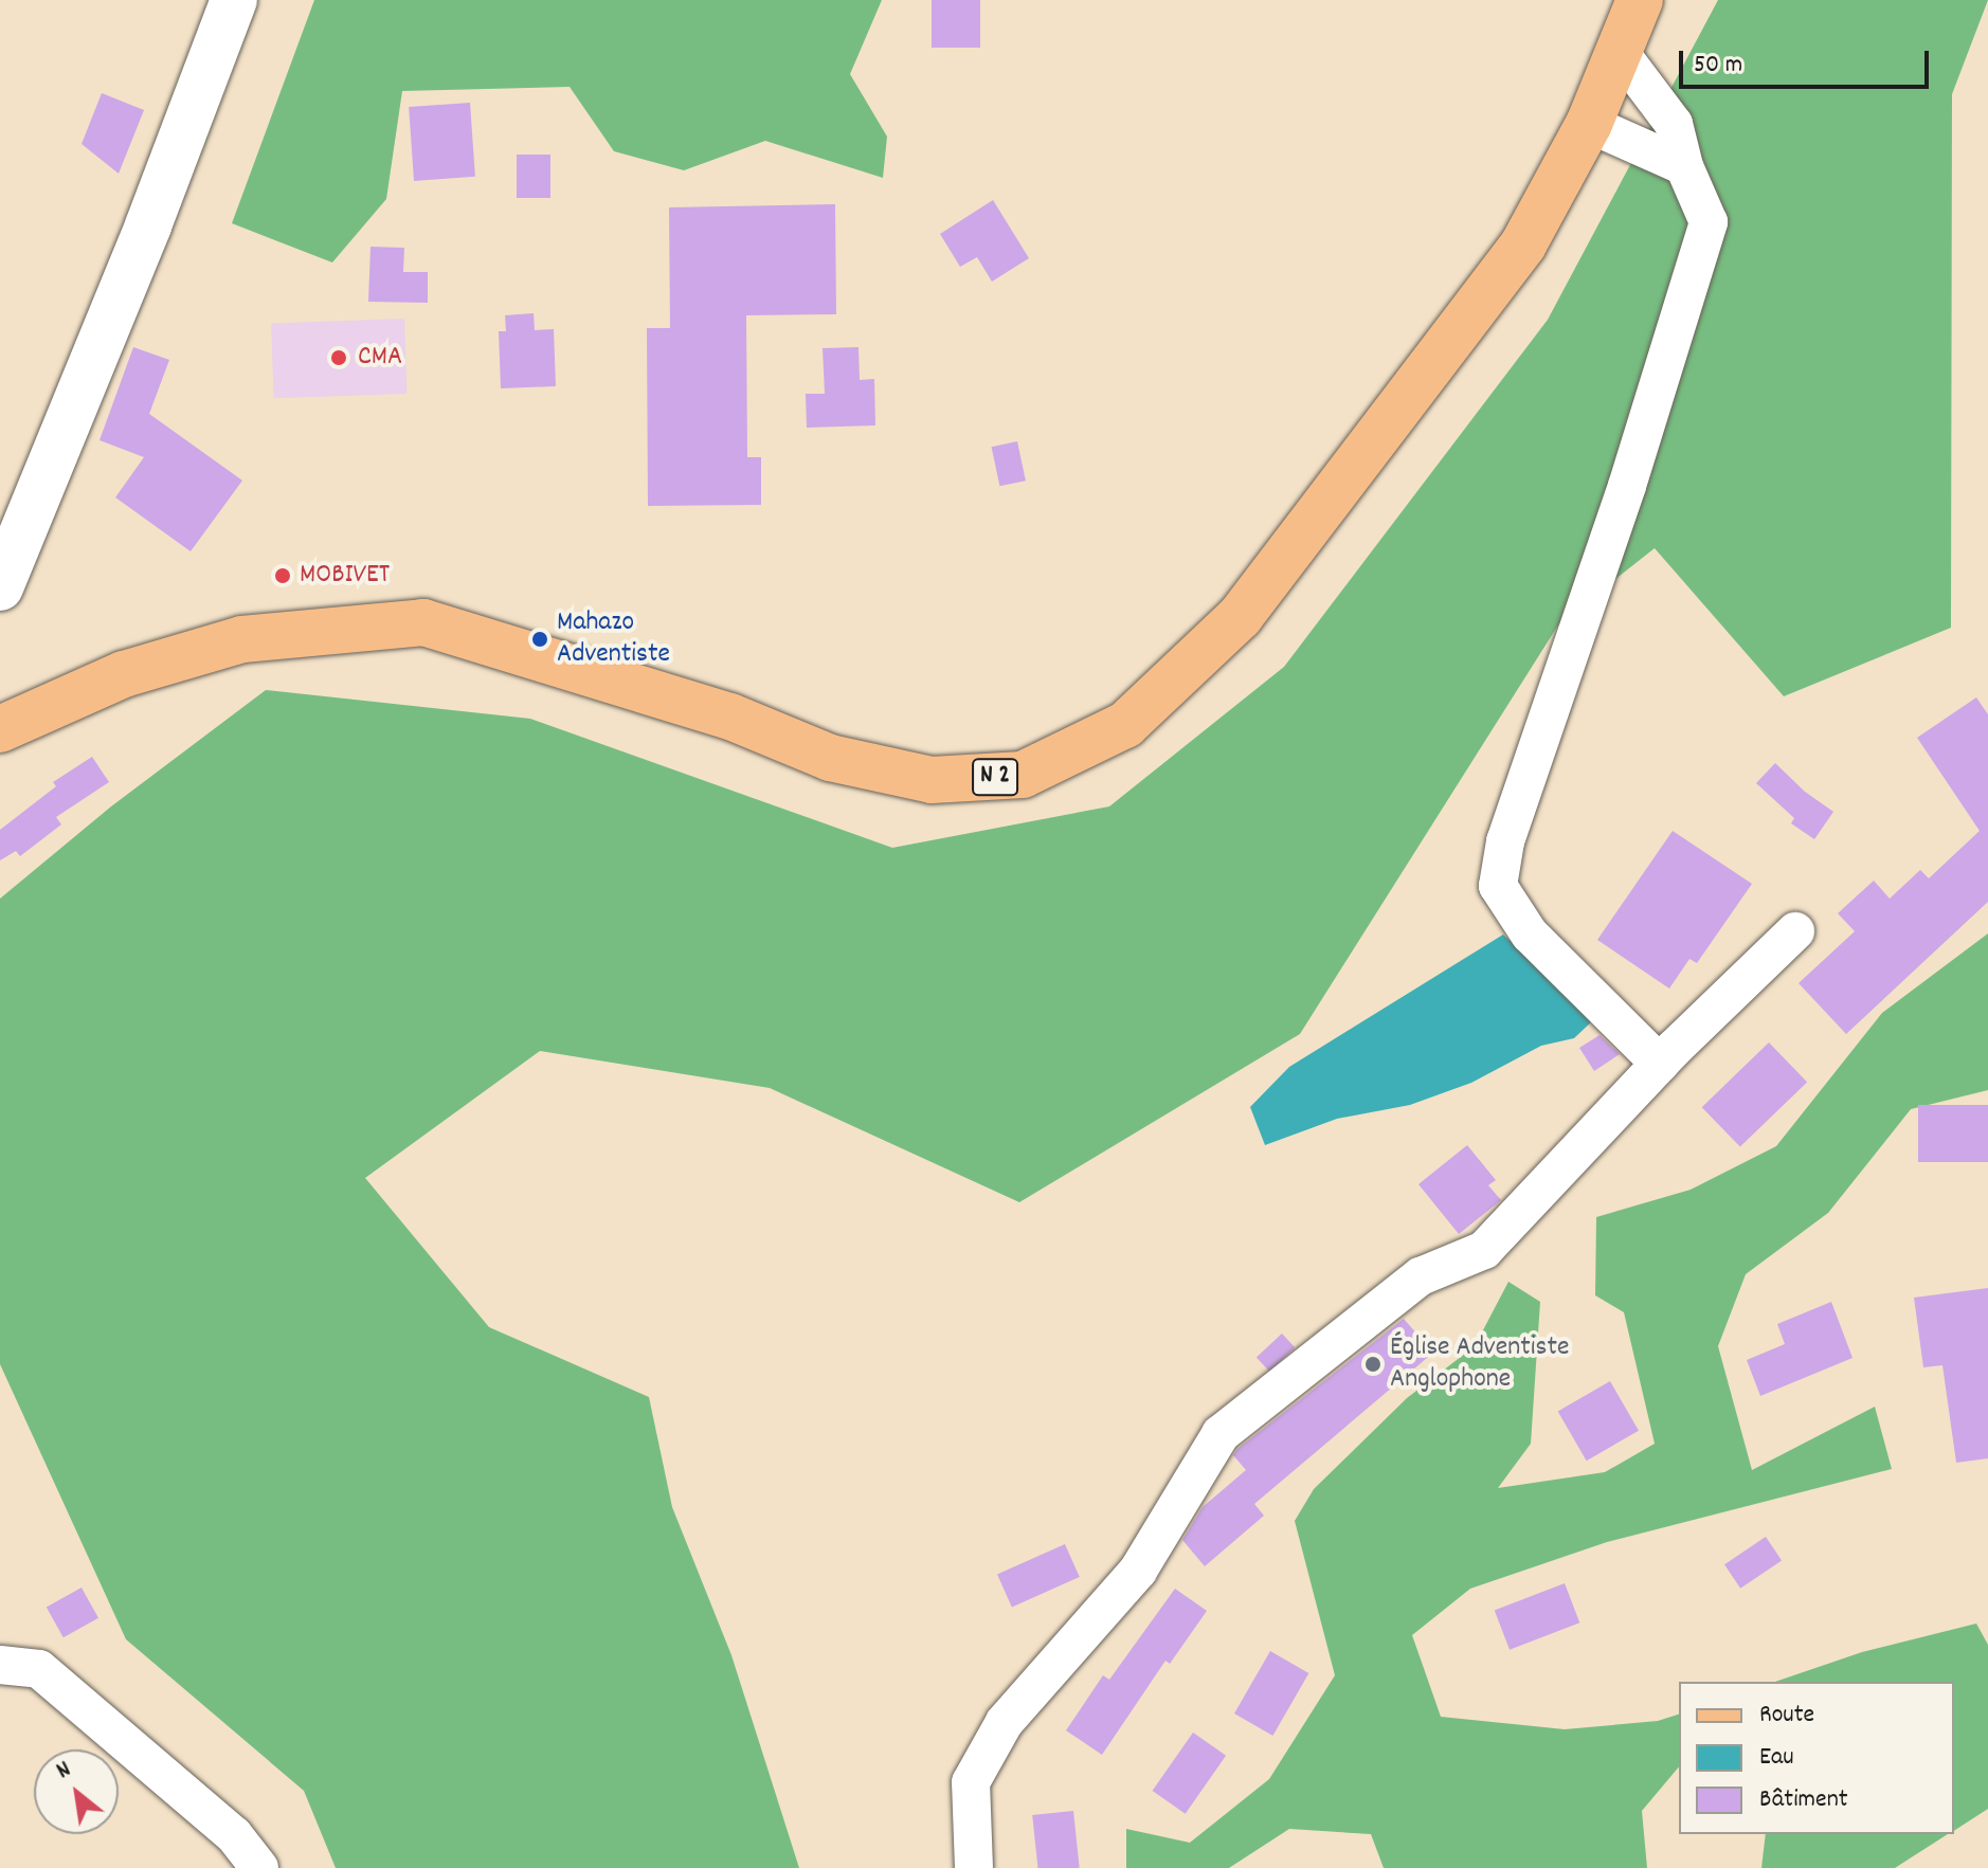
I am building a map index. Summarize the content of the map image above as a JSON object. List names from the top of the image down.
{
  "streets": {
    "main road": ["N 2"]
  },
  "places": [
    "CMA",
    "MOBIVET",
    "Mahazo Adventiste",
    "Église Adventiste Anglophone"
  ],
  "legend": ["Route", "Eau", "Bâtiment"],
  "scale_bar": "50 m",
  "north": "top left"
}
